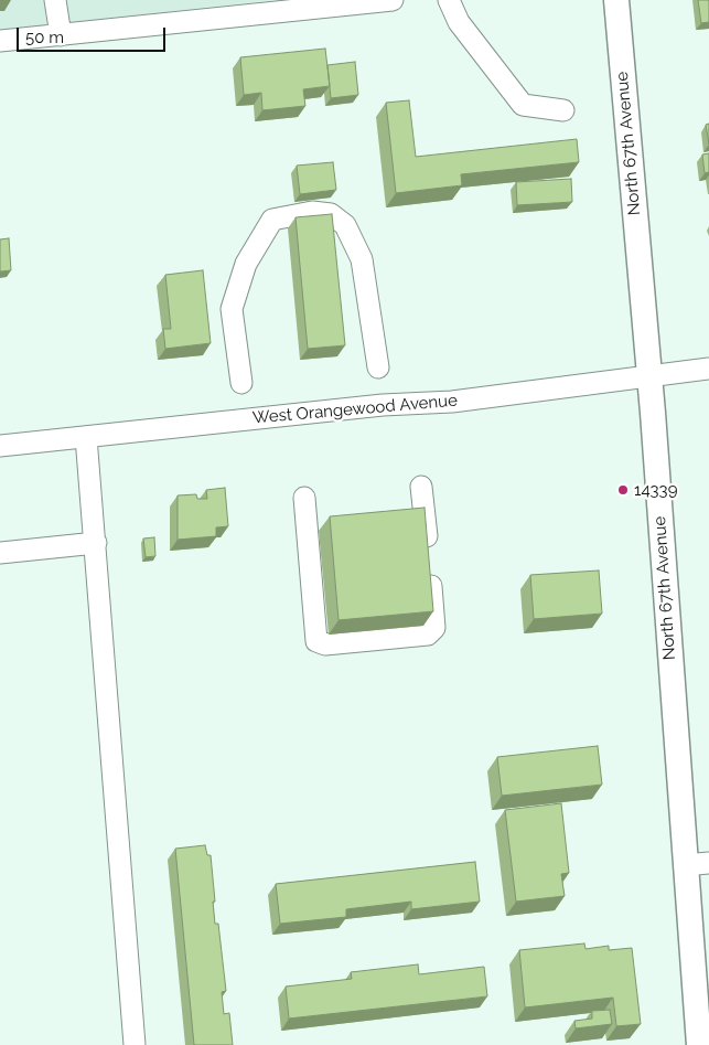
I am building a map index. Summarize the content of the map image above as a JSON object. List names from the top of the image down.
{
  "streets": {
    "main road": ["North 67th Avenue"],
    "street": ["West Orangewood Avenue"]
  },
  "crossings": [
    ["North 67th Avenue", "West Orangewood Avenue"]
  ],
  "places": ["14339"],
  "scale_bar": "50 m"
}
